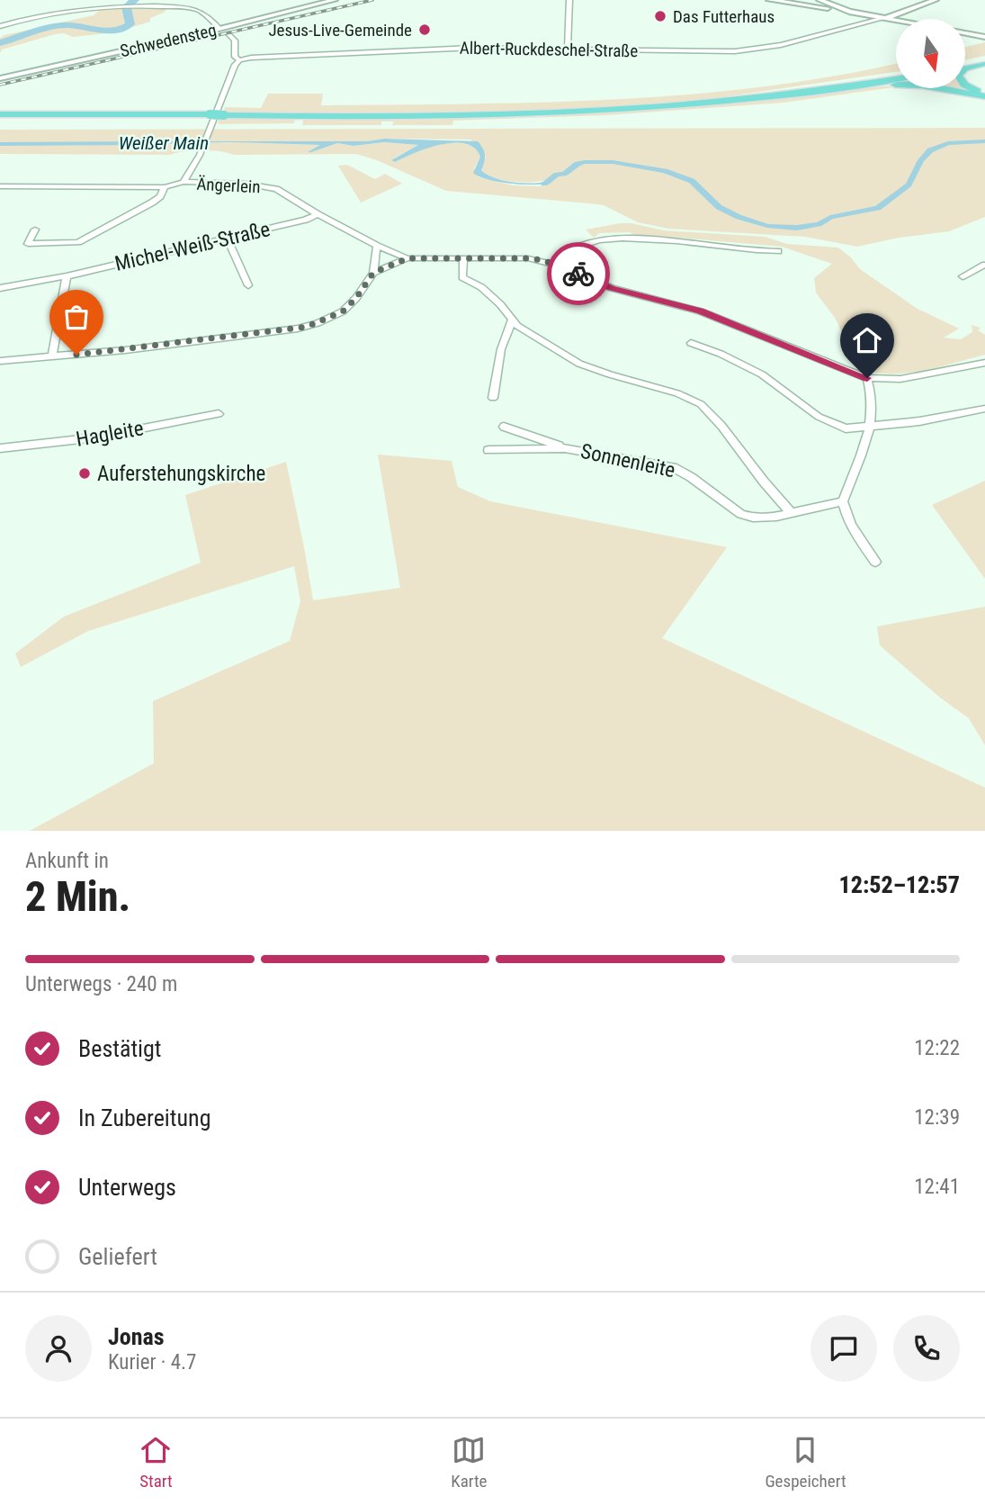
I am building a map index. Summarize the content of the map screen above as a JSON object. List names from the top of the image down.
{
  "streets": {
    "street": [
      "Schwedensteg",
      "Albert-Ruckdeschel-Straße",
      "Ängerlein",
      "Michel-Weiß-Straße",
      "Hagleite",
      "Sonnenleite"
    ]
  },
  "crossings": [
    ["Ängerlein", "Michel-Weiß-Straße"]
  ],
  "water": ["Weißer Main"],
  "places": ["Das Futterhaus", "Jesus-Live-Gemeinde", "Auferstehungskirche"],
  "north": "bottom",
  "page": {
    "heading": ["2 Min.", "Ankunft in", "12:52–12:57"],
    "panel": ["Jonas", "Kurier · 4.7"],
    "bar": "Unterwegs · 240 m",
    "list": [
      ["Bestätigt", "12:22"],
      ["In Zubereitung", "12:39"],
      ["Unterwegs", "12:41"],
      "Geliefert"
    ],
    "tabs": ["Start", "Karte", "Gespeichert"]
  }
}
